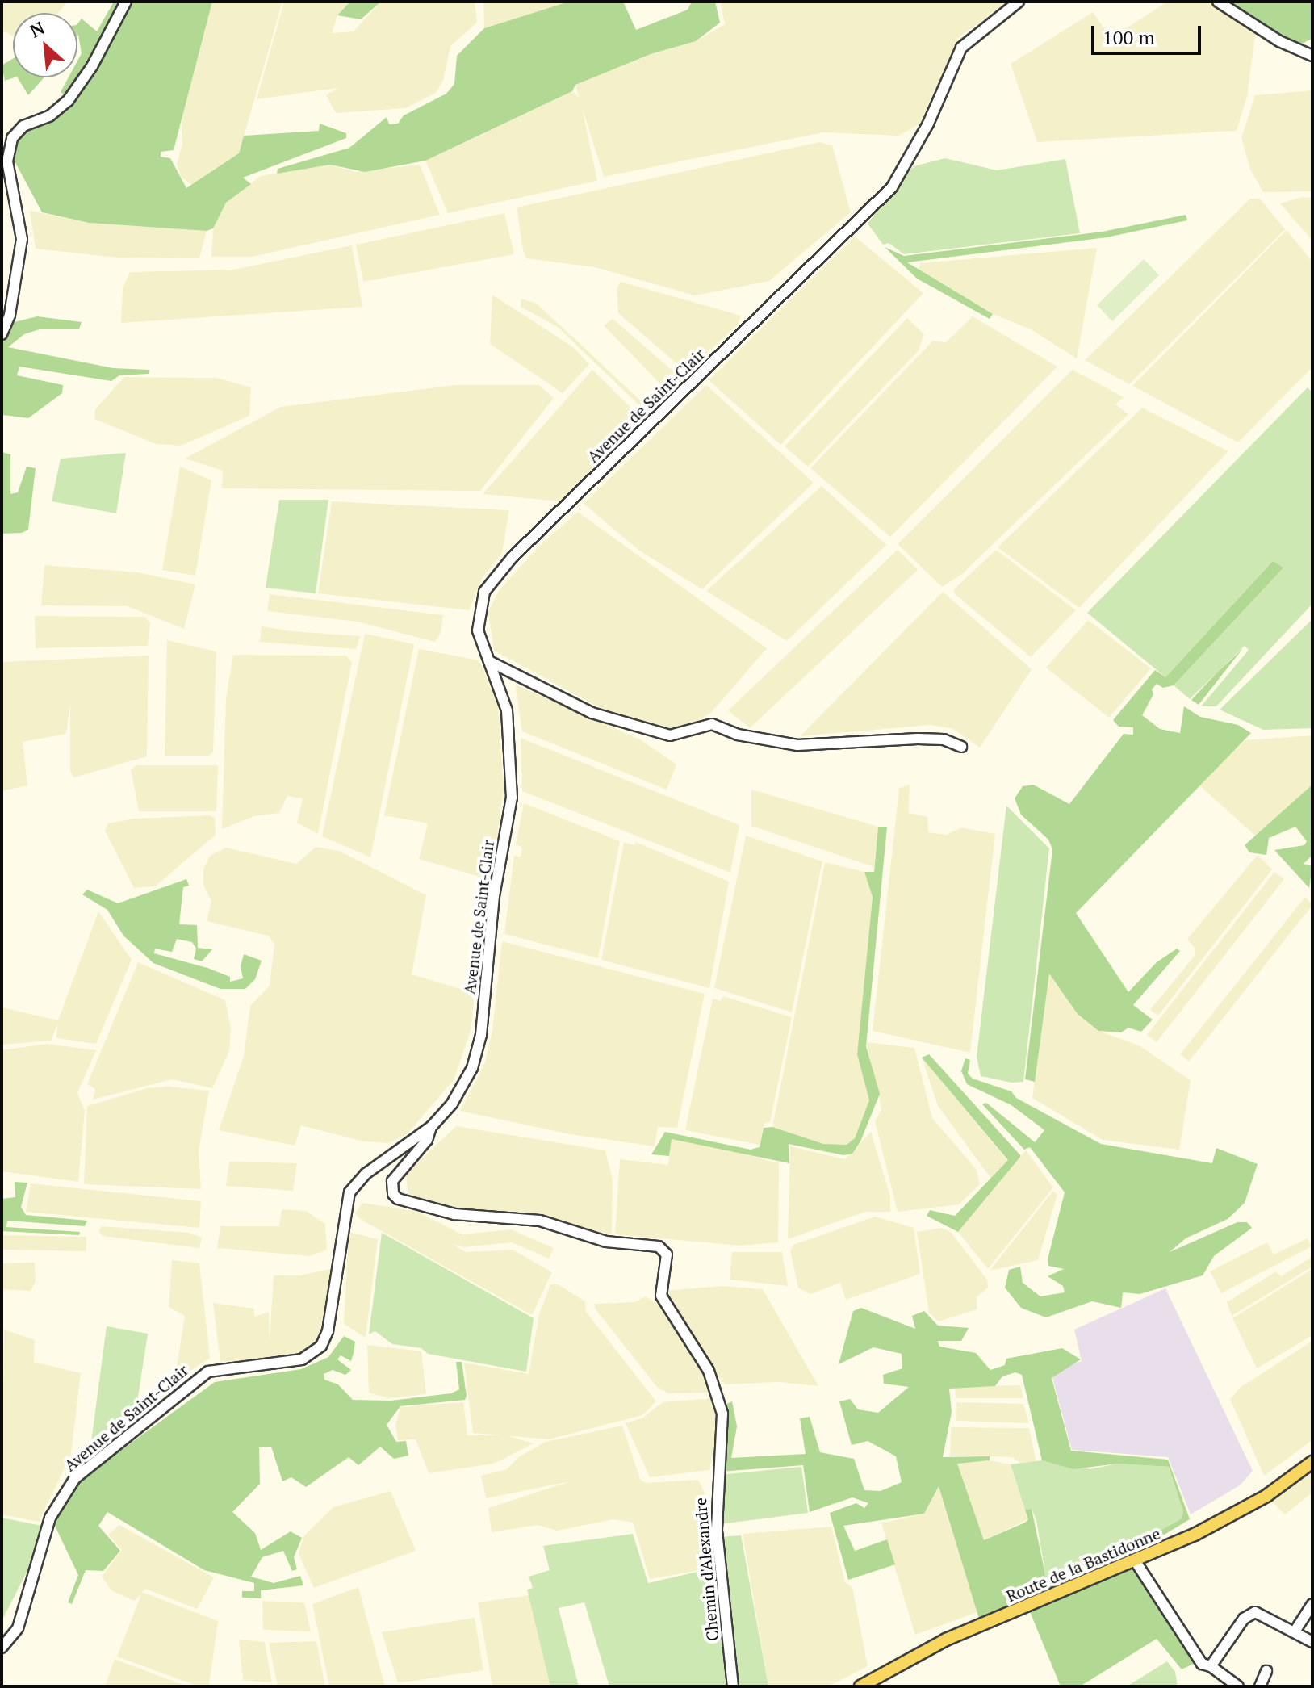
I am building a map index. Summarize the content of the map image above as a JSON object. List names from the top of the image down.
{
  "streets": {
    "main road": ["Route de la Bastidonne"],
    "street": ["Avenue de Saint-Clair", "Chemin d'Alexandre"]
  },
  "crossings": [
    ["Avenue de Saint-Clair", "Chemin d'Alexandre"]
  ],
  "scale_bar": "100 m",
  "north": "top left"
}
